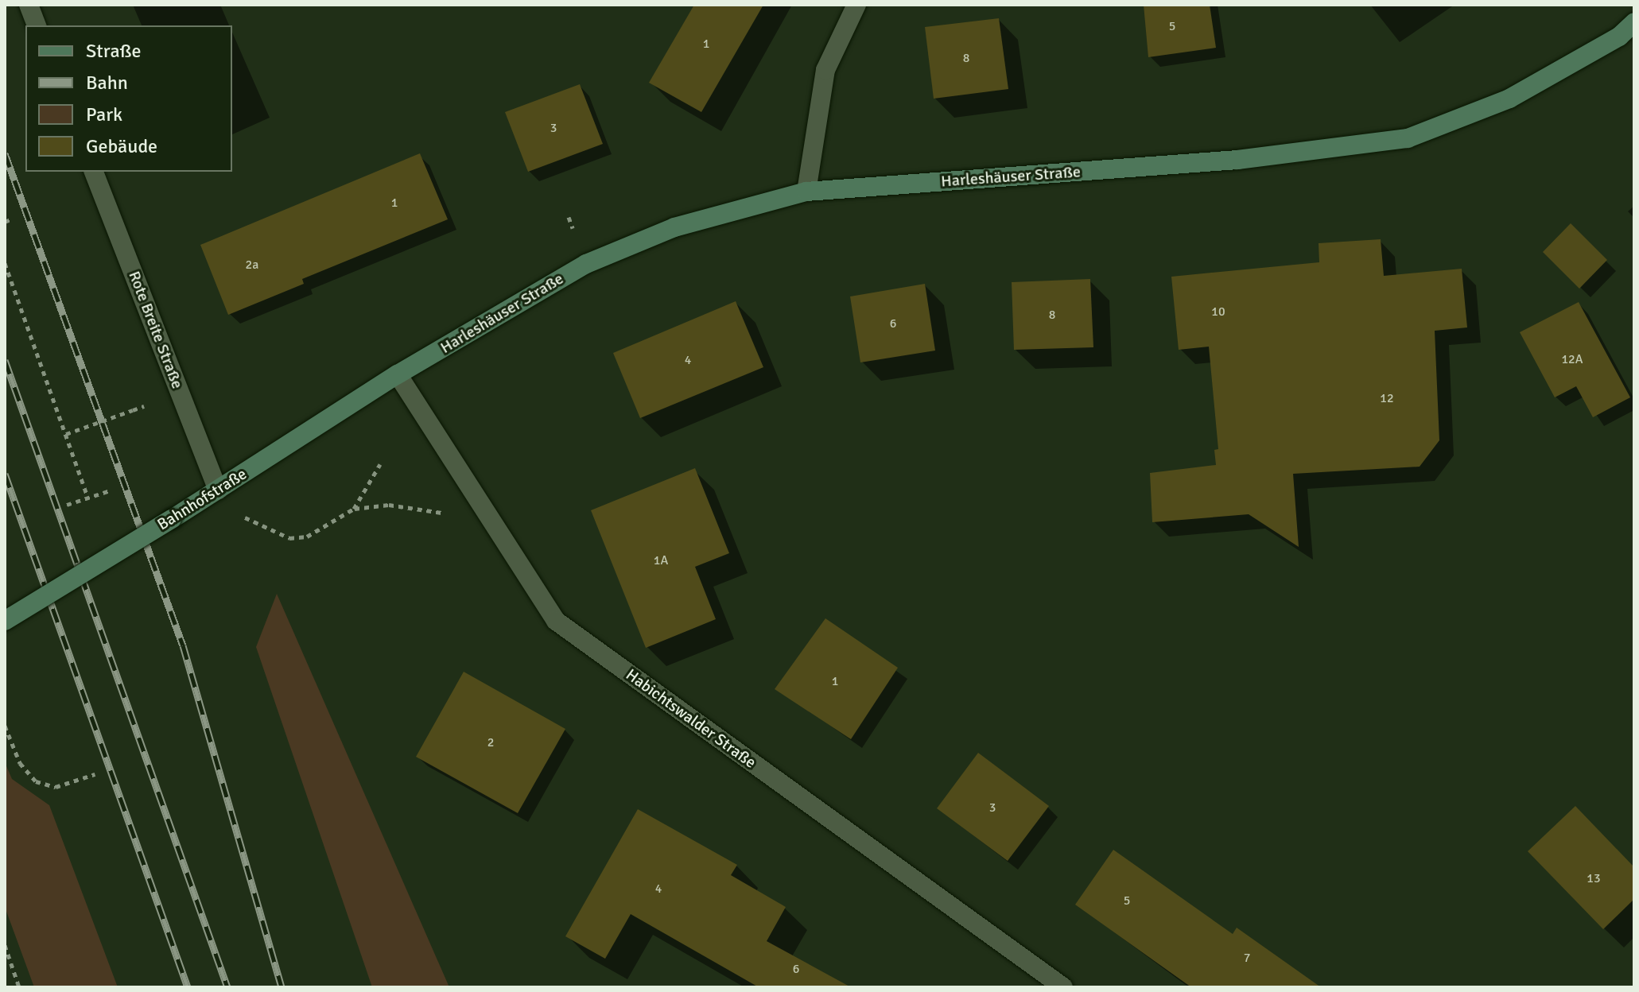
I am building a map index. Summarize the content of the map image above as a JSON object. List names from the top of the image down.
{
  "streets": {
    "main road": ["Harleshäuser Straße", "Bahnhofstraße"],
    "street": ["Rote Breite Straße", "Habichtswalder Straße"]
  },
  "crossings": [
    ["Harleshäuser Straße", "Bahnhofstraße"],
    ["Harleshäuser Straße", "Habichtswalder Straße"],
    ["Rote Breite Straße", "Bahnhofstraße"],
    ["Bahnhofstraße", "Habichtswalder Straße"]
  ],
  "house_numbers": [
    "5",
    "1",
    "8",
    "3",
    "1",
    "2a",
    "10",
    "8",
    "6",
    "12A",
    "4",
    "12",
    "1A",
    "1",
    "2",
    "3",
    "13",
    "4",
    "5",
    "7",
    "6"
  ],
  "legend": [
    "Straße",
    "Bahn",
    "Park",
    "Gebäude"
  ]
}
